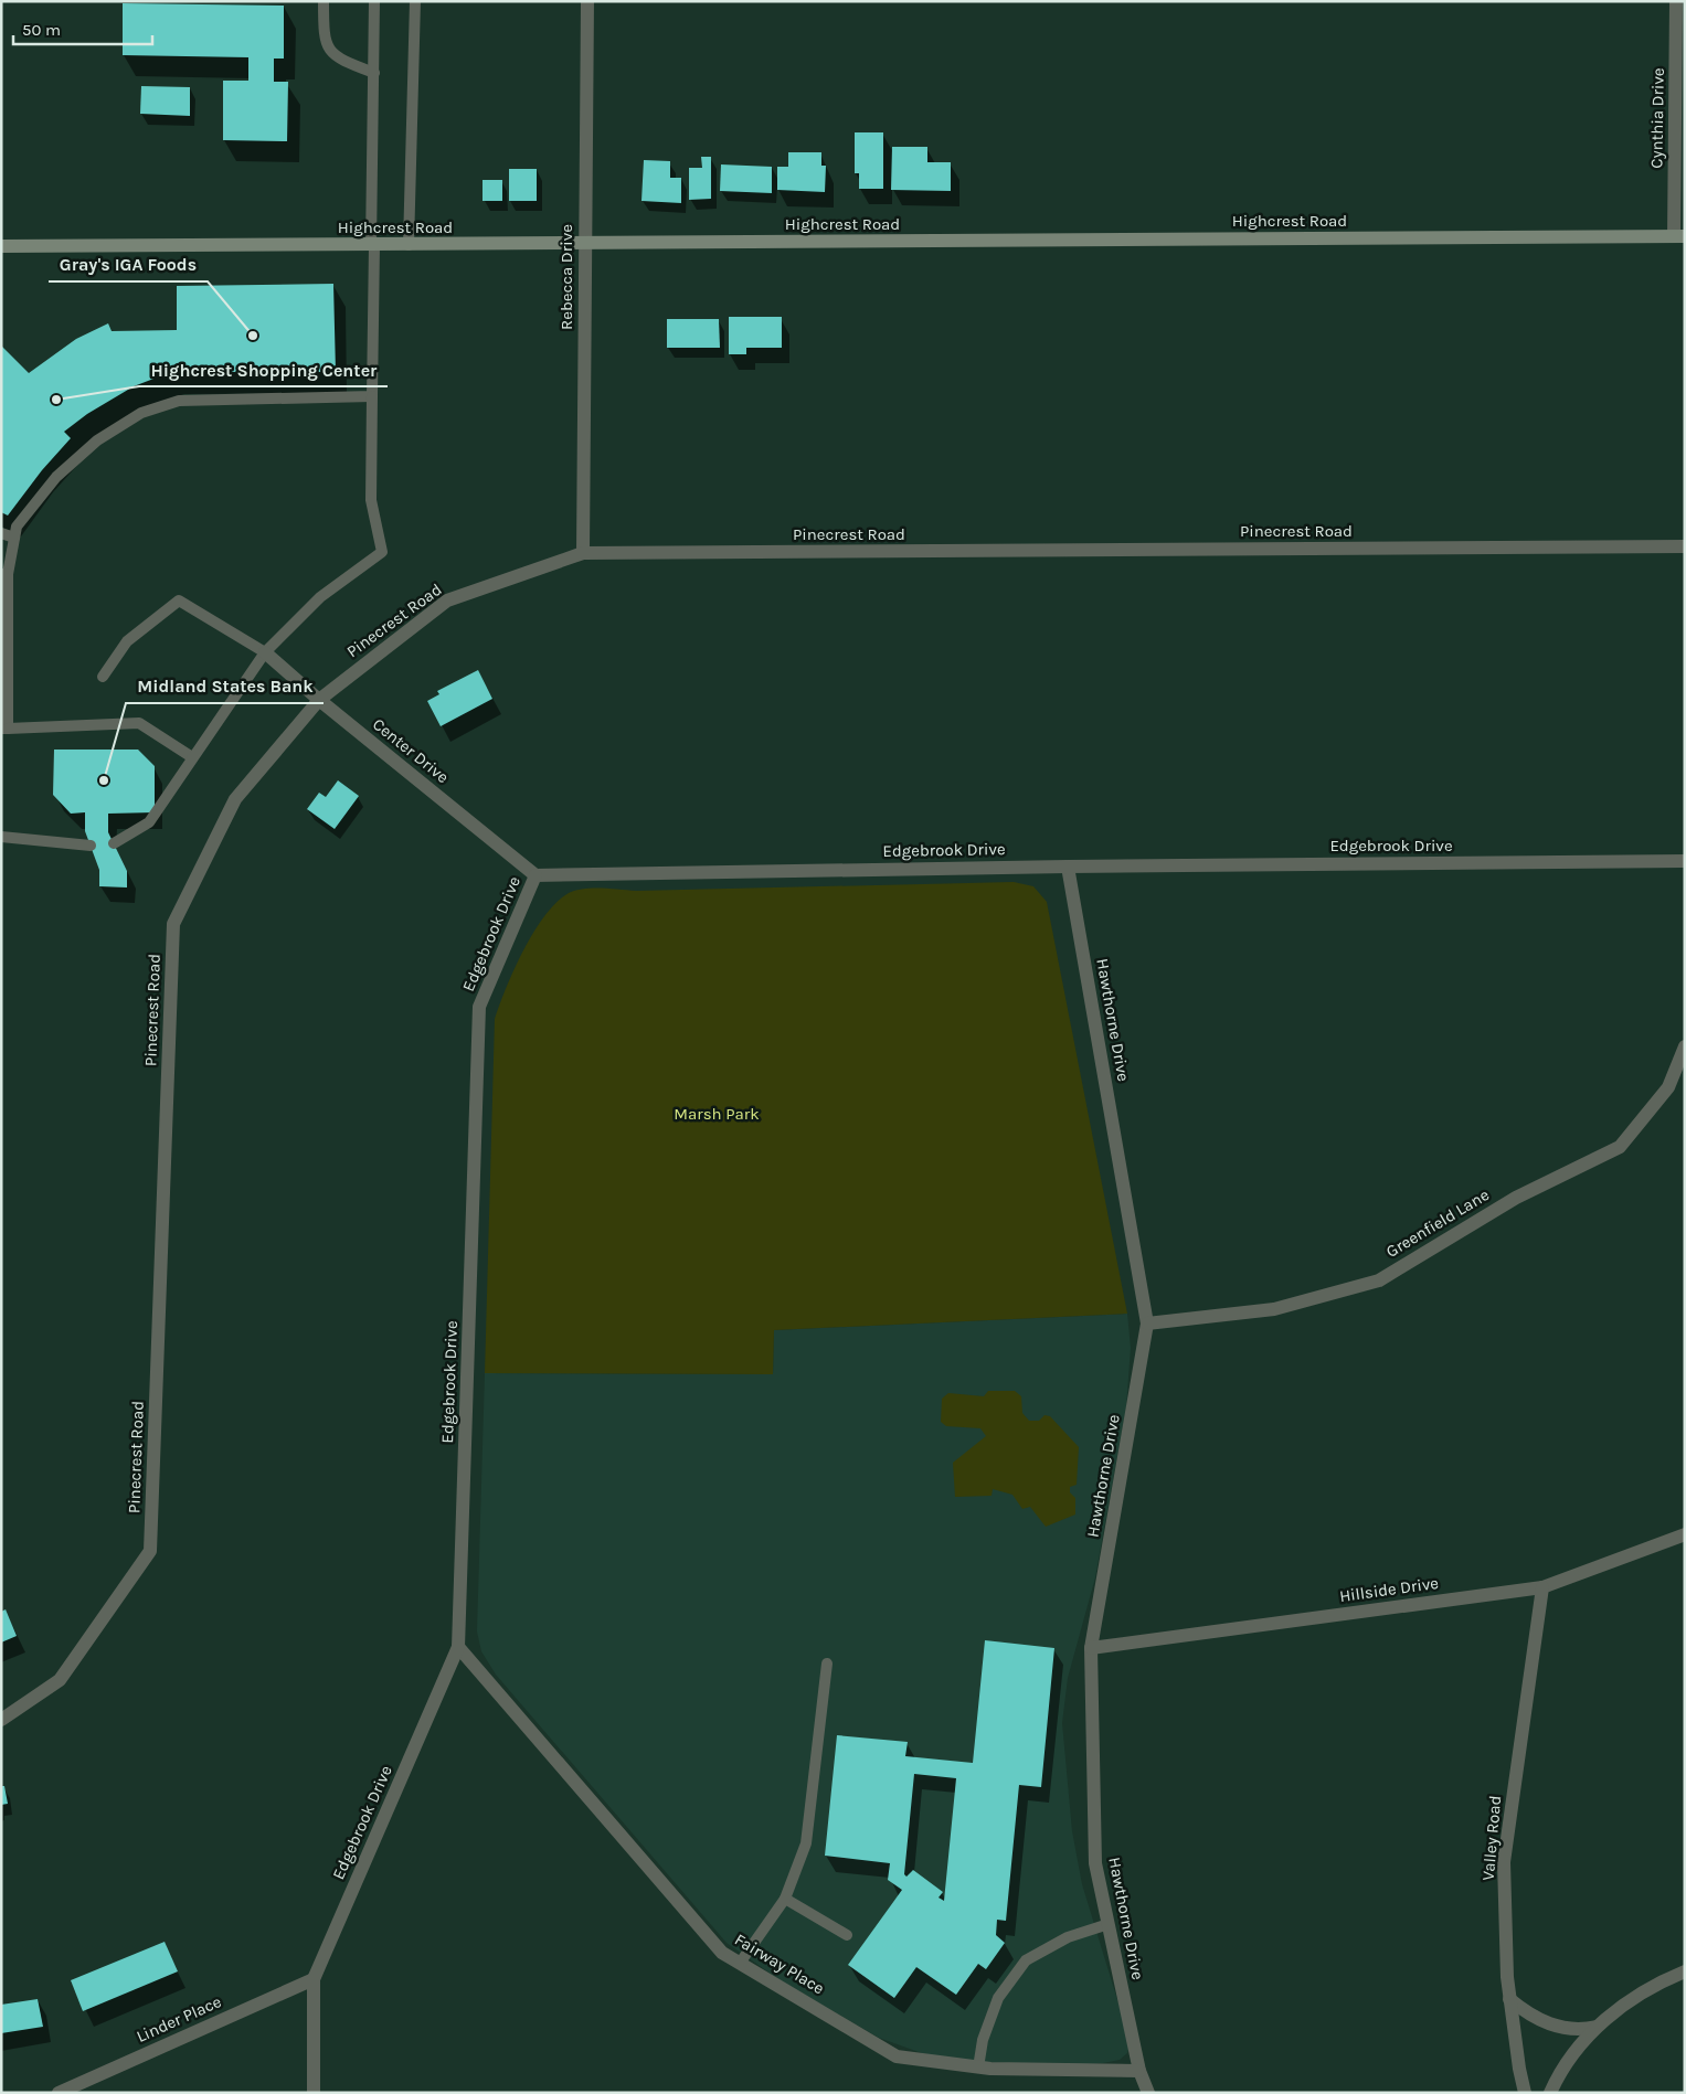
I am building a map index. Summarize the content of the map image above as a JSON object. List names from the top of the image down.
{
  "streets": {
    "street": [
      "Cynthia Drive",
      "Highcrest Road",
      "Rebecca Drive",
      "Pinecrest Road",
      "Center Drive",
      "Edgebrook Drive",
      "Hawthorne Drive",
      "Greenfield Lane",
      "Hillside Drive",
      "Valley Road",
      "Fairway Place",
      "Linder Place"
    ]
  },
  "crossings": [
    ["Cynthia Drive", "Highcrest Road"],
    ["Highcrest Road", "Rebecca Drive"],
    ["Rebecca Drive", "Pinecrest Road"],
    ["Pinecrest Road", "Center Drive"],
    ["Center Drive", "Edgebrook Drive"],
    ["Edgebrook Drive", "Hawthorne Drive"],
    ["Edgebrook Drive", "Fairway Place"],
    ["Edgebrook Drive", "Linder Place"],
    ["Hawthorne Drive", "Greenfield Lane"],
    ["Hawthorne Drive", "Hillside Drive"],
    ["Hawthorne Drive", "Fairway Place"],
    ["Hillside Drive", "Valley Road"]
  ],
  "parks": ["Marsh Park"],
  "places": ["Gray's IGA Foods", "Highcrest Shopping Center", "Midland States Bank"],
  "scale_bar": "50 m"
}
